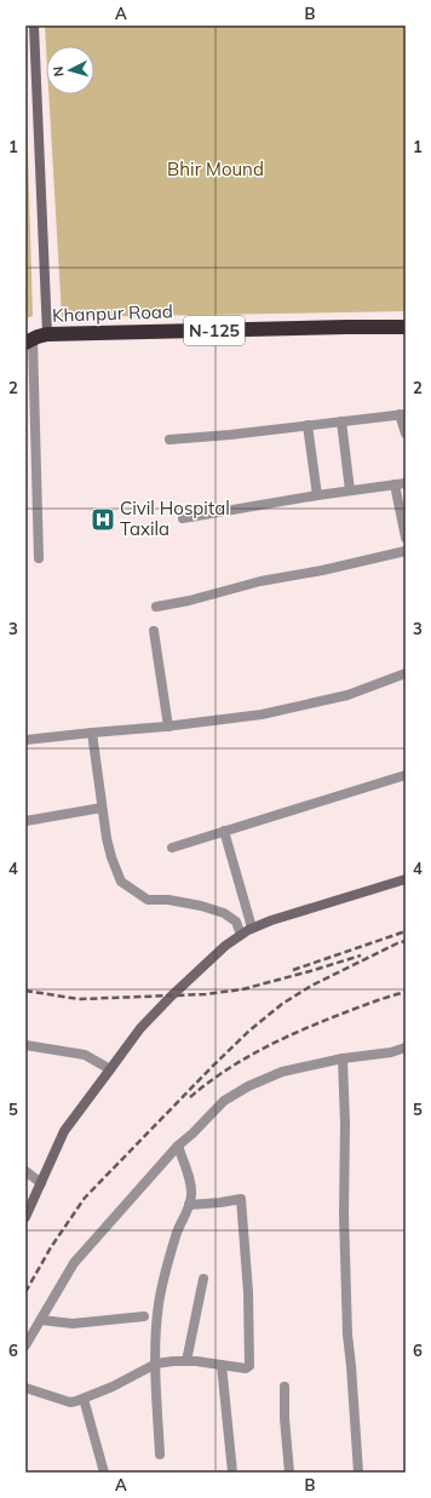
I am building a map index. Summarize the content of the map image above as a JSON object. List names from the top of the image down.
{
  "streets": {
    "highway": ["Khanpur Road", "N-125"]
  },
  "parks": ["Bhir Mound"],
  "places": {
    "hospital": ["Civil Hospital Taxila"]
  },
  "north": "left",
  "grid": {
    "columns": ["A", "B"],
    "rows": [
      "1",
      "2",
      "3",
      "4",
      "5",
      "6"
    ]
  }
}
